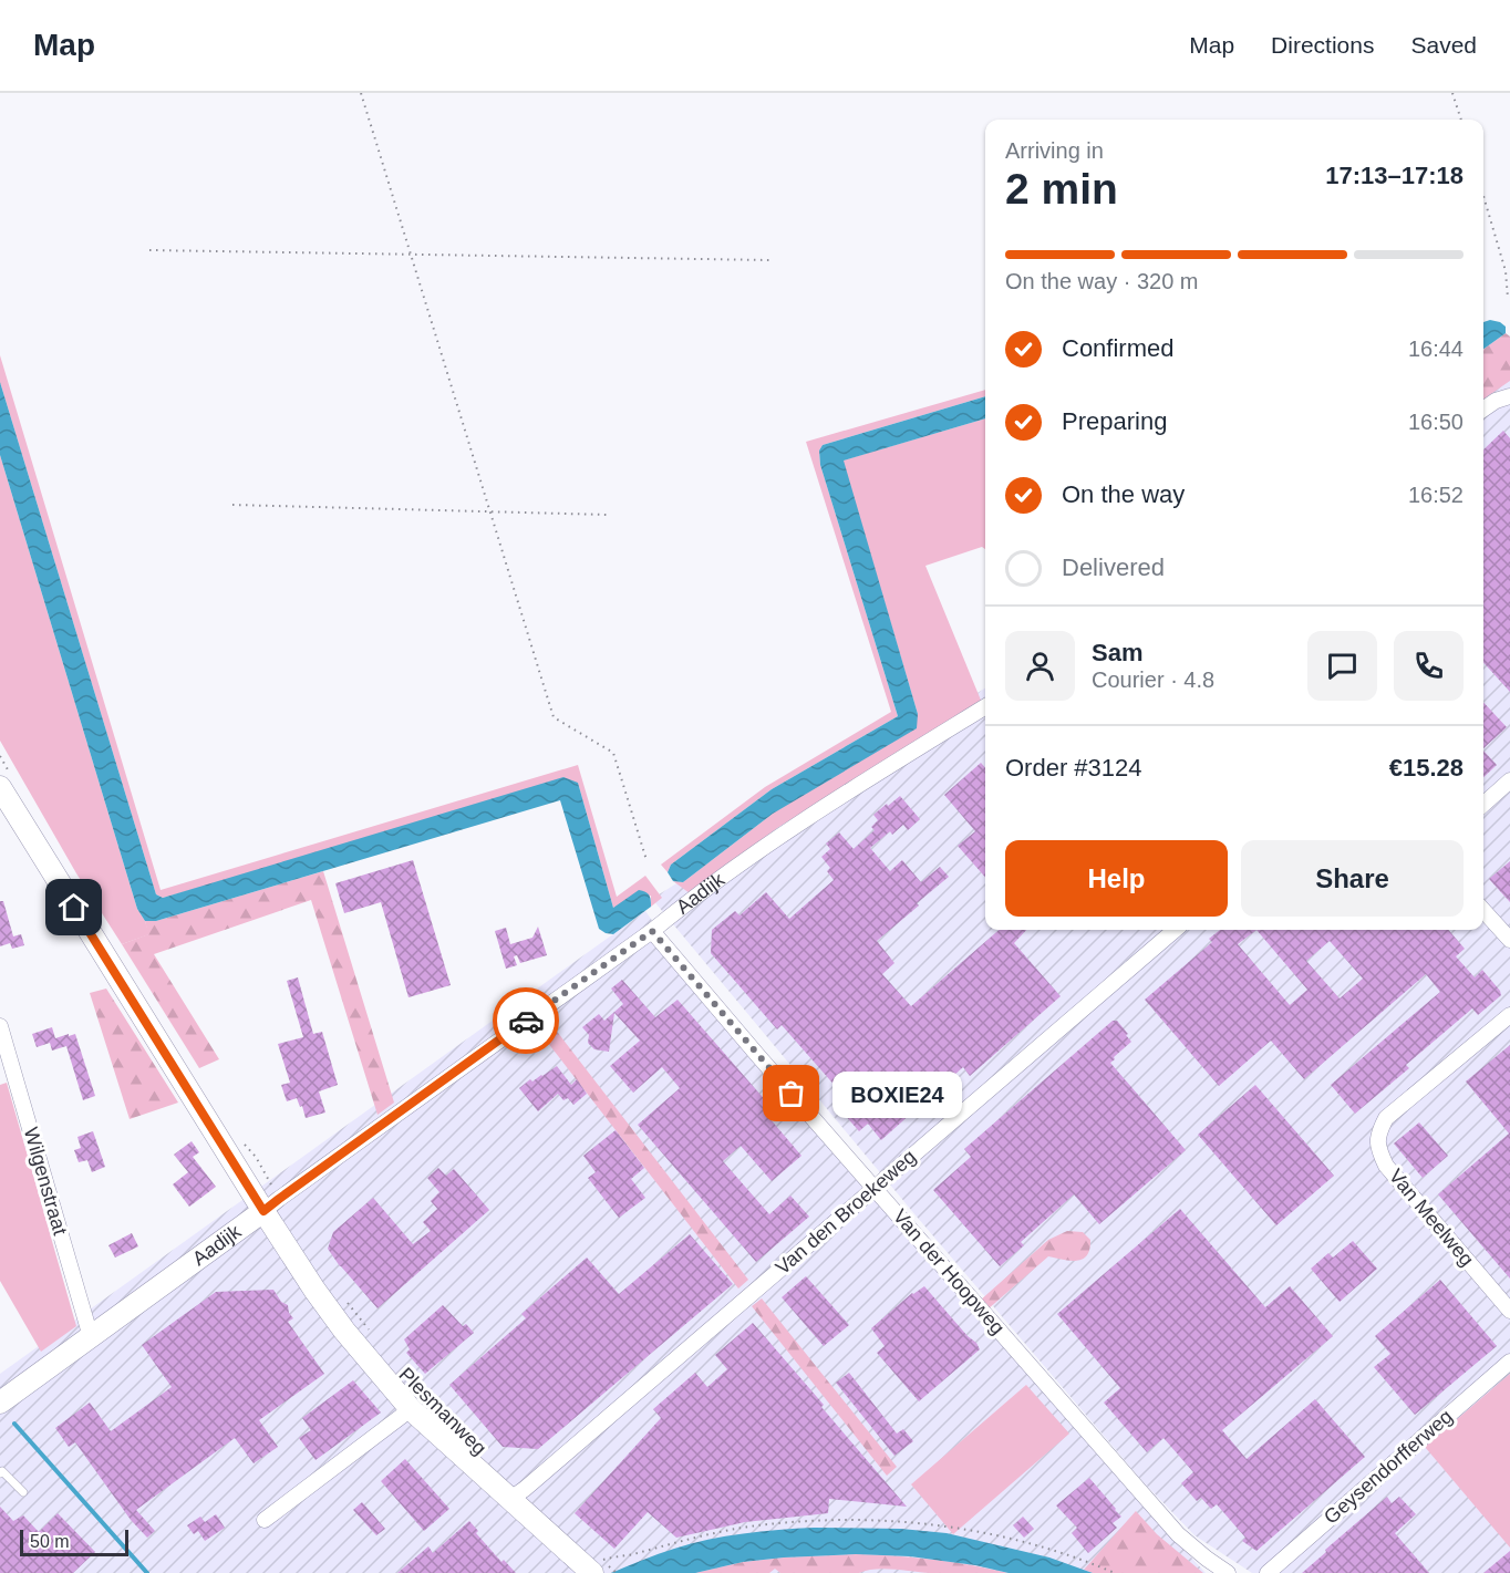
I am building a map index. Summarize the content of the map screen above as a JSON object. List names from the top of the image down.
{
  "streets": {
    "main road": ["Aadijk", "Plesmanweg"],
    "street": [
      "Wilgenstraat",
      "Van den Broekeweg",
      "Van Meelweg",
      "Van der Hoopweg",
      "Geysendorfferweg"
    ]
  },
  "crossings": [
    ["Aadijk", "Wilgenstraat"],
    ["Aadijk", "Van der Hoopweg"],
    ["Aadijk", "Plesmanweg"],
    ["Van den Broekeweg", "Van der Hoopweg"],
    ["Van den Broekeweg", "Plesmanweg"]
  ],
  "places": ["BOXIE24"],
  "scale_bar": "50 m",
  "page": {
    "header": "Map",
    "nav": ["Map", "Directions", "Saved"],
    "heading": ["2 min", "Arriving in", "17:13–17:18"],
    "panel": [
      "Sam",
      "Courier · 4.8",
      "Order #3124",
      "€15.28"
    ],
    "bar": "On the way · 320 m",
    "list": [
      ["Confirmed", "16:44"],
      ["Preparing", "16:50"],
      ["On the way", "16:52"],
      "Delivered"
    ],
    "buttons": ["Help", "Share"],
    "bubble": "BOXIE24",
    "scale": "50 m"
  }
}
